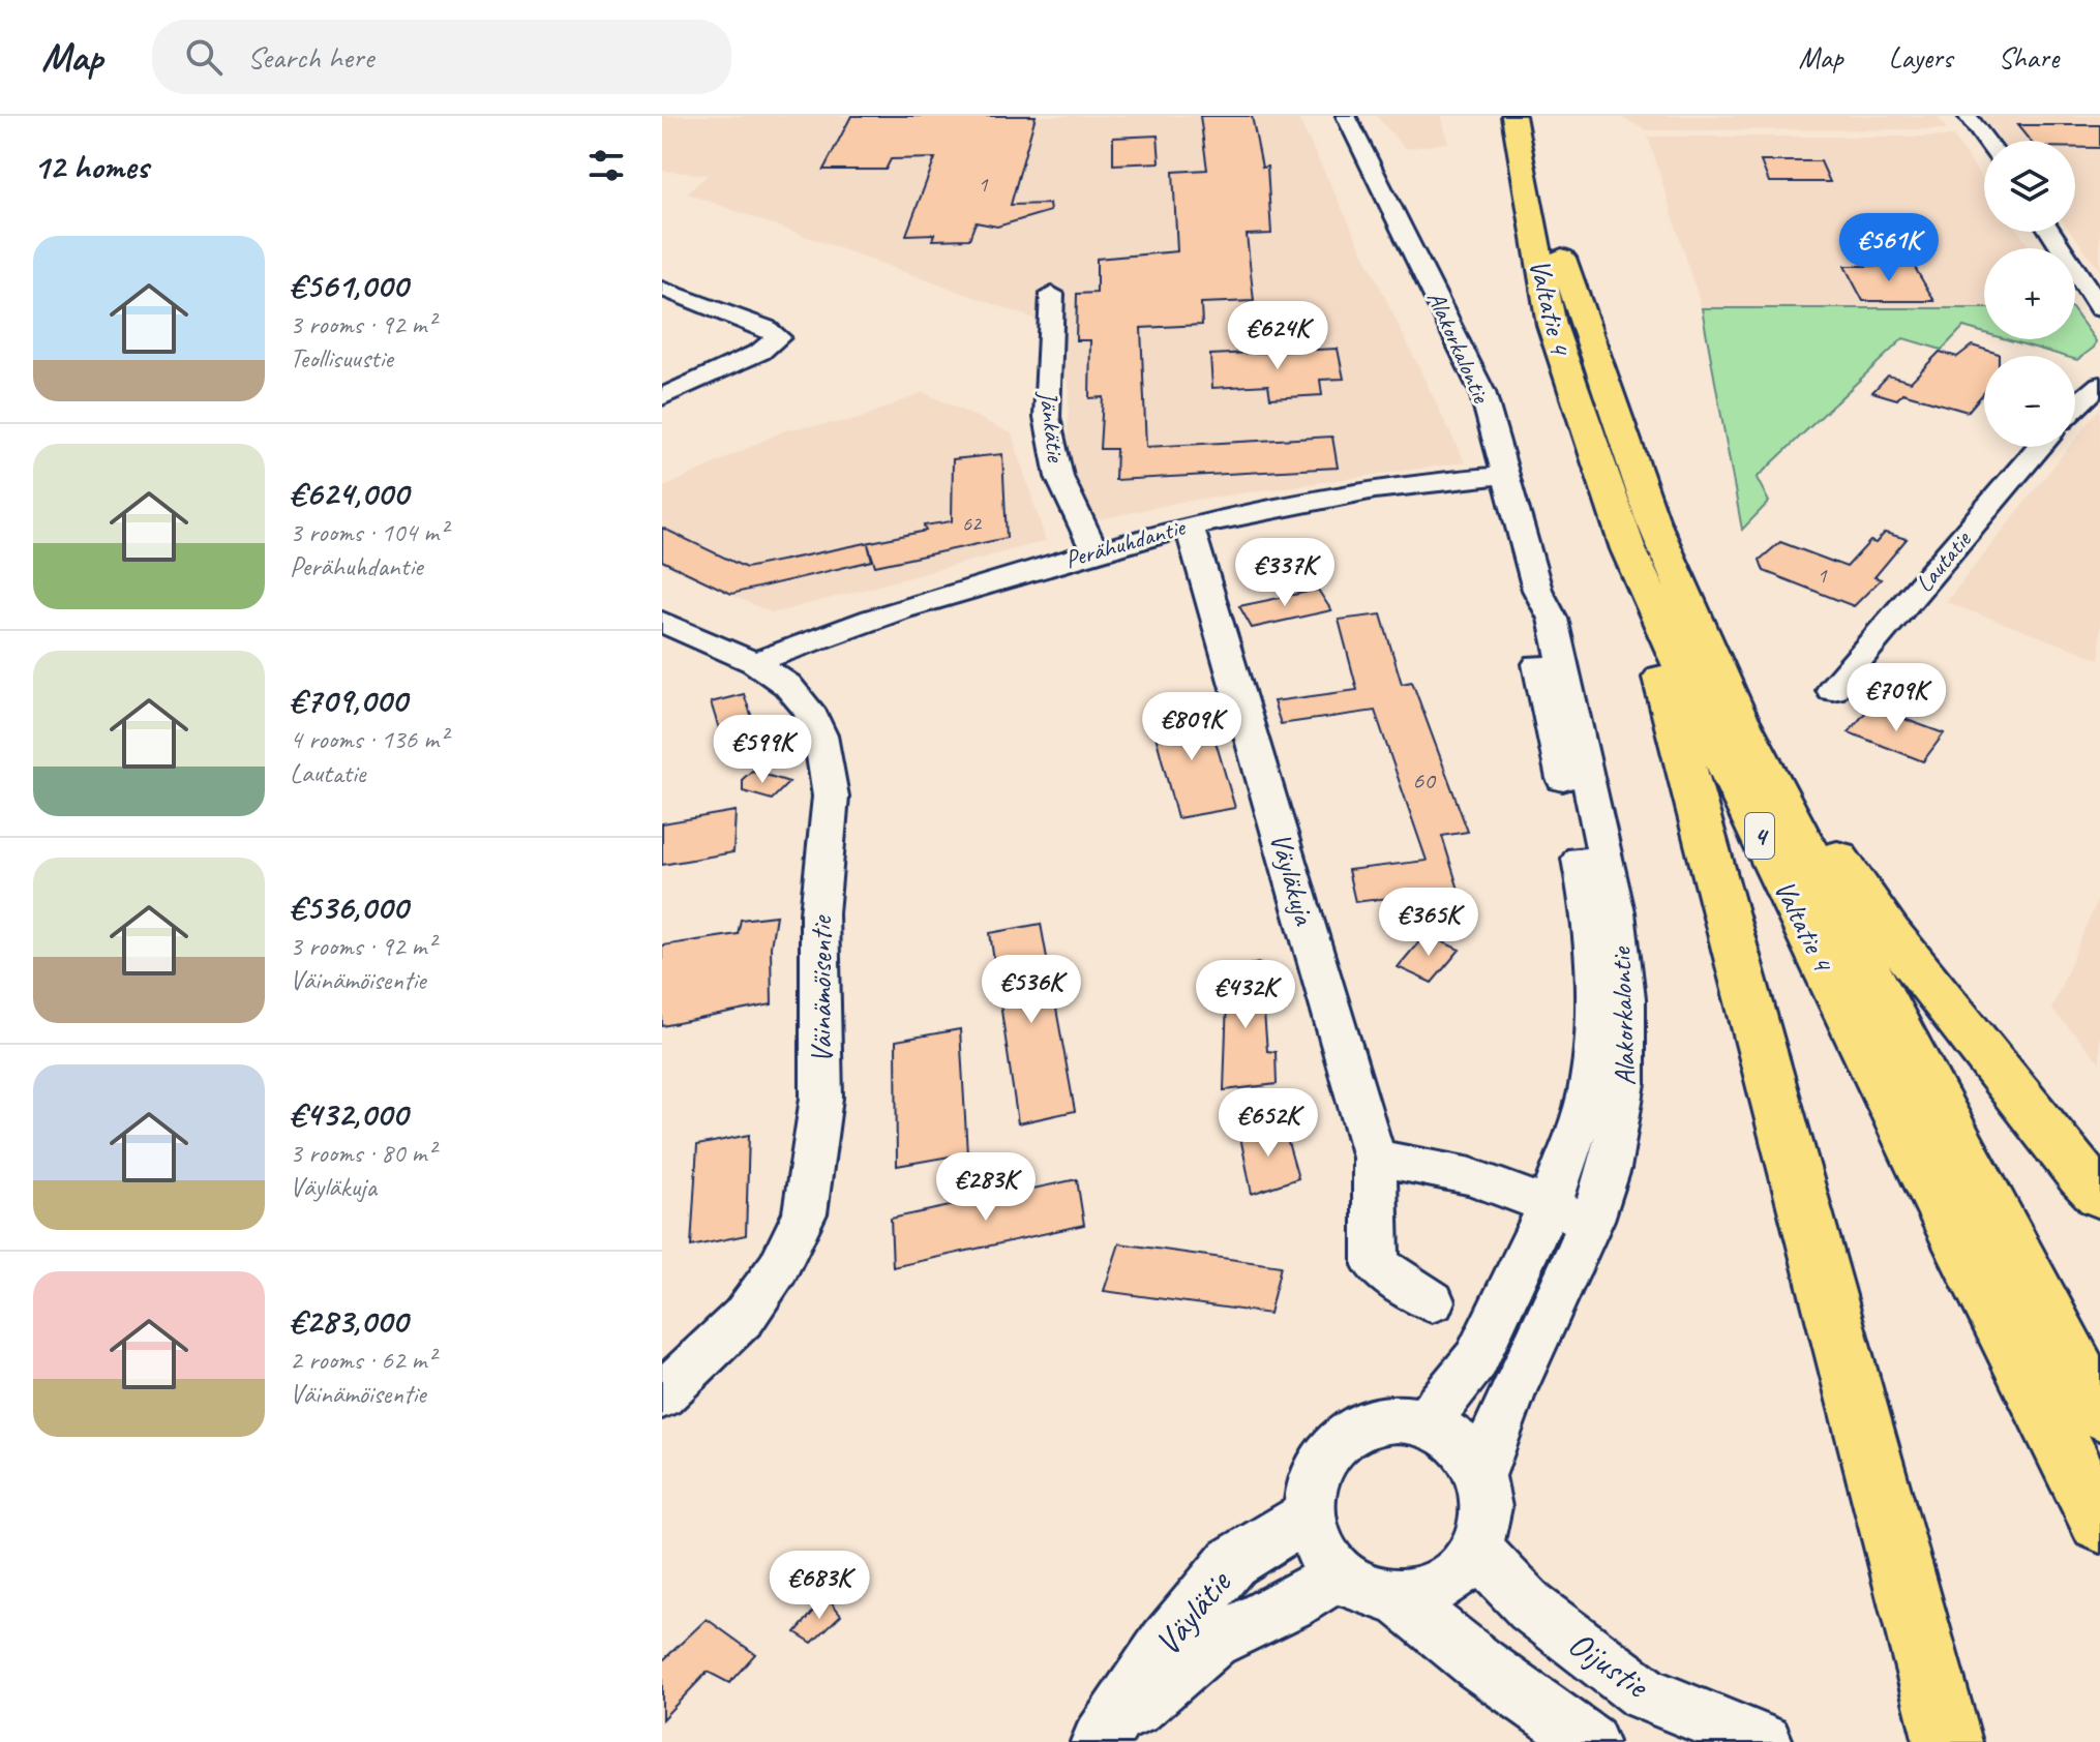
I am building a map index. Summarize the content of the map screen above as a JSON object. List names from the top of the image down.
{
  "streets": {
    "highway": ["Valtatie 4", "4"],
    "street": [
      "Alakorkalontie",
      "Jänkätie",
      "Perähuhdantie",
      "Lautatie",
      "Väyläkuja",
      "Väinämöisentie",
      "Väylätie",
      "Oijustie"
    ]
  },
  "crossings": [
    ["Alakorkalontie", "Perähuhdantie"],
    ["Alakorkalontie", "Väylätie"],
    ["Alakorkalontie", "Oijustie"],
    ["Jänkätie", "Perähuhdantie"],
    ["Perähuhdantie", "Väyläkuja"],
    ["Perähuhdantie", "Väinämöisentie"],
    ["Väylätie", "Oijustie"]
  ],
  "house_numbers": [
    "1",
    "62",
    "1",
    "60"
  ],
  "page": {
    "header": "Map",
    "search": "Search here",
    "nav": ["Map", "Layers", "Share"],
    "heading": "12 homes",
    "map_buttons": ["+", "−"],
    "price": [
      "€561K",
      "€624K",
      "€337K",
      "€709K",
      "€809K",
      "€599K",
      "€365K",
      "€536K",
      "€432K",
      "€652K",
      "€283K",
      "€683K"
    ],
    "list": [
      {
        "name": "€561,000",
        "note": "3 rooms · 92 m² · Teollisuustie"
      },
      {
        "name": "€624,000",
        "note": "3 rooms · 104 m² · Perähuhdantie"
      },
      {
        "name": "€709,000",
        "note": "4 rooms · 136 m² · Lautatie"
      },
      {
        "name": "€536,000",
        "note": "3 rooms · 92 m² · Väinämöisentie"
      },
      {
        "name": "€432,000",
        "note": "3 rooms · 80 m² · Väyläkuja"
      },
      {
        "name": "€283,000",
        "note": "2 rooms · 62 m² · Väinämöisentie"
      }
    ]
  }
}
